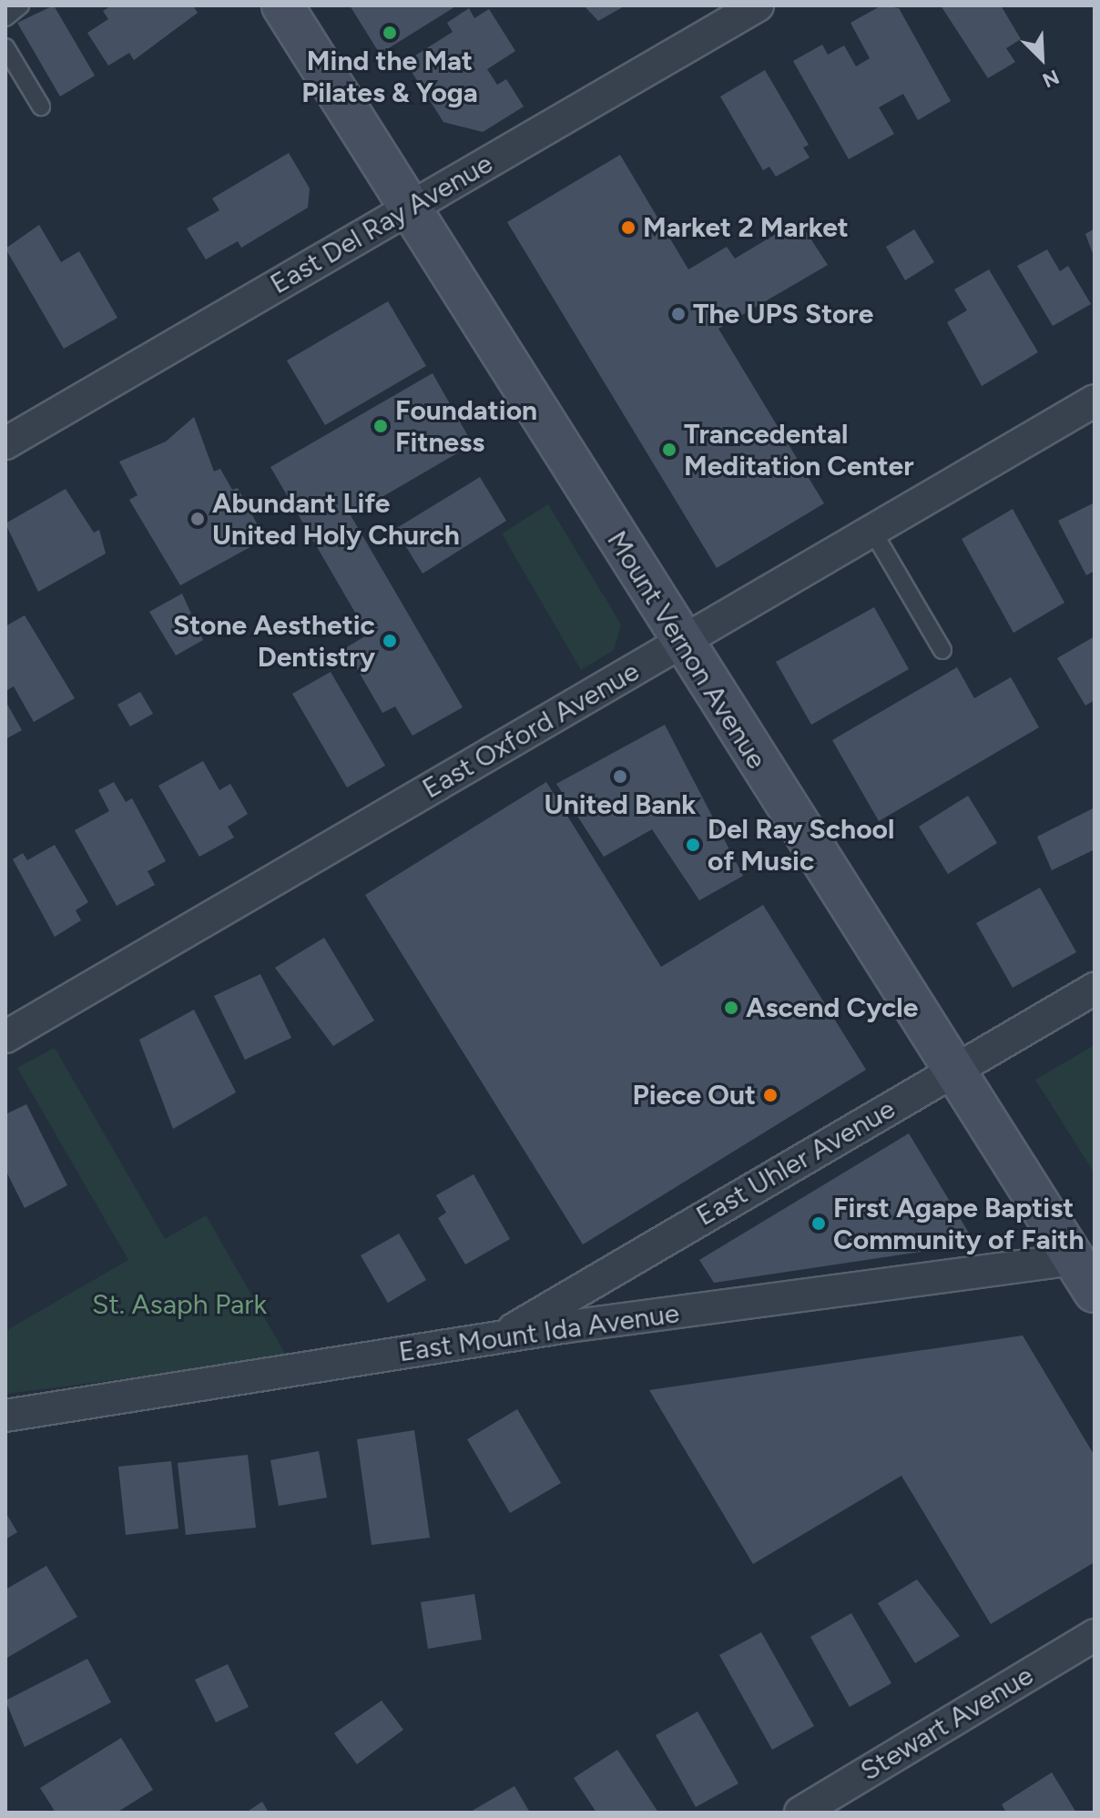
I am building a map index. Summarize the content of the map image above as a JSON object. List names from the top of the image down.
{
  "streets": {
    "main road": ["Mount Vernon Avenue"],
    "street": [
      "East Del Ray Avenue",
      "East Oxford Avenue",
      "East Uhler Avenue",
      "East Mount Ida Avenue",
      "Stewart Avenue"
    ]
  },
  "crossings": [
    ["East Del Ray Avenue", "Mount Vernon Avenue"],
    ["Mount Vernon Avenue", "East Oxford Avenue"],
    ["Mount Vernon Avenue", "East Uhler Avenue"],
    ["Mount Vernon Avenue", "East Mount Ida Avenue"],
    ["East Uhler Avenue", "East Mount Ida Avenue"]
  ],
  "parks": ["St. Asaph Park"],
  "places": [
    "Mind the Mat Pilates & Yoga",
    "Market 2 Market",
    "The UPS Store",
    "Foundation Fitness",
    "Trancedental Meditation Center",
    "Abundant Life United Holy Church",
    "Stone Aesthetic Dentistry",
    "United Bank",
    "Del Ray School of Music",
    "Ascend Cycle",
    "Piece Out",
    "First Agape Baptist Community of Faith"
  ],
  "north": "bottom right"
}
